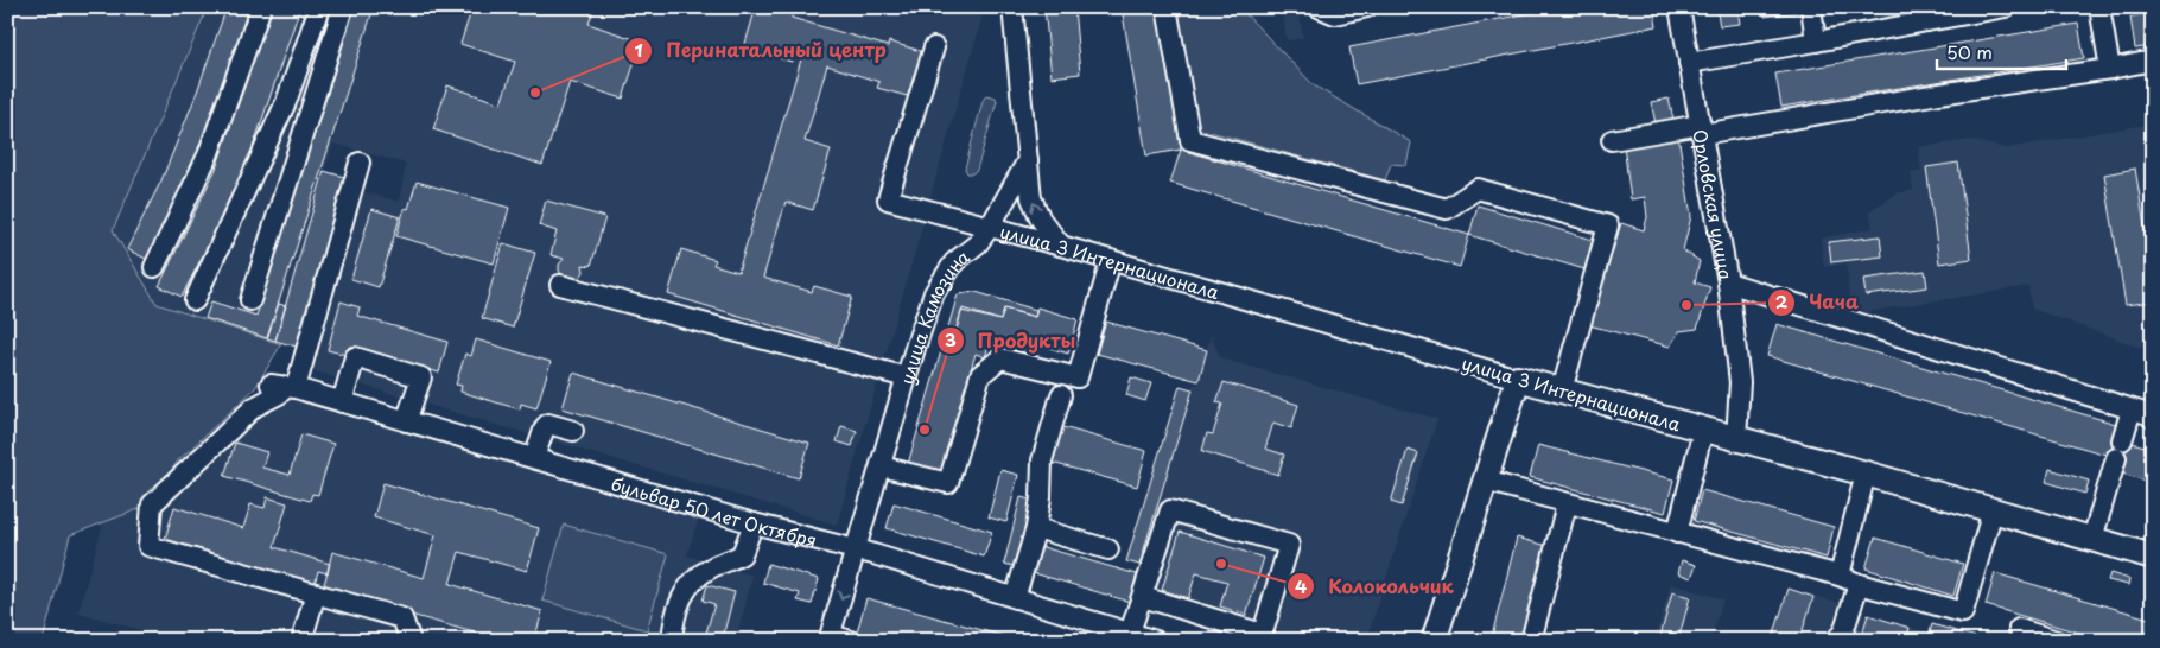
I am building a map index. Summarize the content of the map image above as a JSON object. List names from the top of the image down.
{
  "streets": {
    "main road": ["улица 3 Интернационала"],
    "street": ["Орловская улица", "улица Камозина", "бульвар 50 лет Октября"]
  },
  "crossings": [
    ["Орловская улица", "улица 3 Интернационала"],
    ["улица 3 Интернационала", "улица Камозина"],
    ["улица Камозина", "бульвар 50 лет Октября"]
  ],
  "places": [
    "Перинатальный центр",
    "Чача",
    "Продукты",
    "Колокольчик"
  ],
  "scale_bar": "50 m"
}
